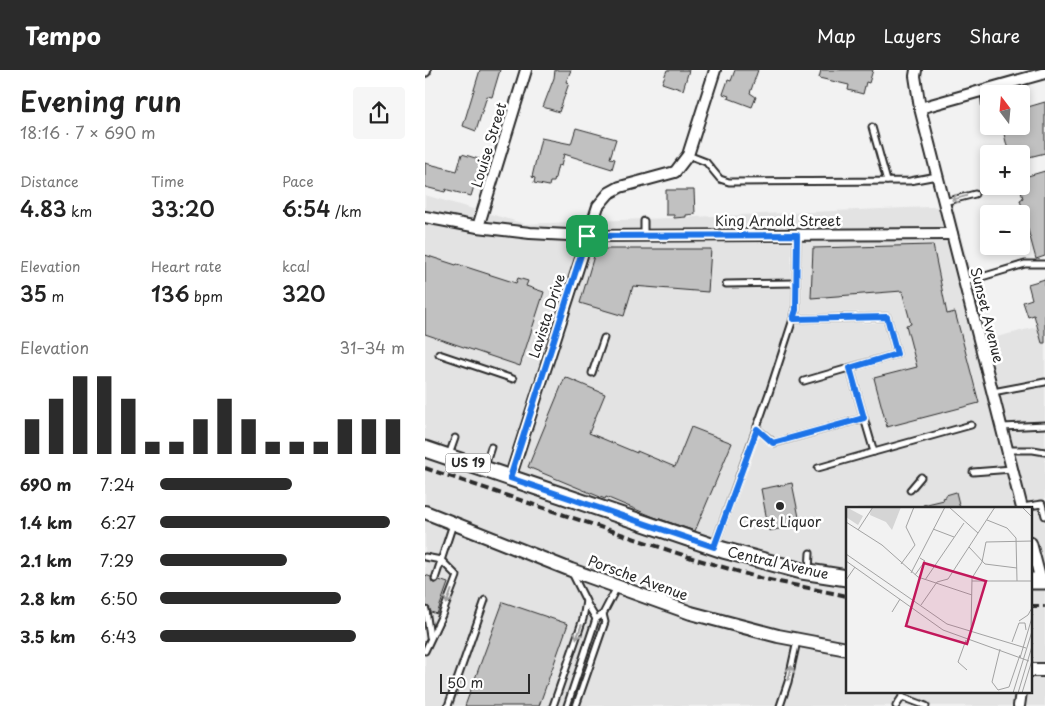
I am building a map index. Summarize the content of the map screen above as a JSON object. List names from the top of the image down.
{
  "streets": {
    "main road": ["US 19", "Central Avenue"],
    "street": [
      "Louise Street",
      "King Arnold Street",
      "Sunset Avenue",
      "Lavista Drive",
      "Porsche Avenue"
    ]
  },
  "crossings": [
    ["Louise Street", "King Arnold Street"],
    ["King Arnold Street", "Sunset Avenue"],
    ["King Arnold Street", "Lavista Drive"],
    ["Lavista Drive", "Central Avenue"]
  ],
  "places": ["Crest Liquor"],
  "scale_bar": "50 m",
  "north": "top",
  "page": {
    "header": "Tempo",
    "nav": ["Map", "Layers", "Share"],
    "heading": ["Evening run", "18:16 · 7 × 690 m"],
    "map_buttons": ["+", "−"],
    "stats": [
      ["Distance", "4.83 km"],
      ["Time", "33:20"],
      ["Pace", "6:54 /km"],
      ["Elevation", "35 m"],
      ["Heart rate", "136 bpm"],
      ["kcal", "320"]
    ],
    "chart": ["Elevation", "31–34 m"],
    "list": [
      {
        "name": "690 m",
        "note": "7:24"
      },
      {
        "name": "1.4 km",
        "note": "6:27"
      },
      {
        "name": "2.1 km",
        "note": "7:29"
      },
      {
        "name": "2.8 km",
        "note": "6:50"
      },
      {
        "name": "3.5 km",
        "note": "6:43"
      }
    ],
    "scale": "50 m"
  }
}
